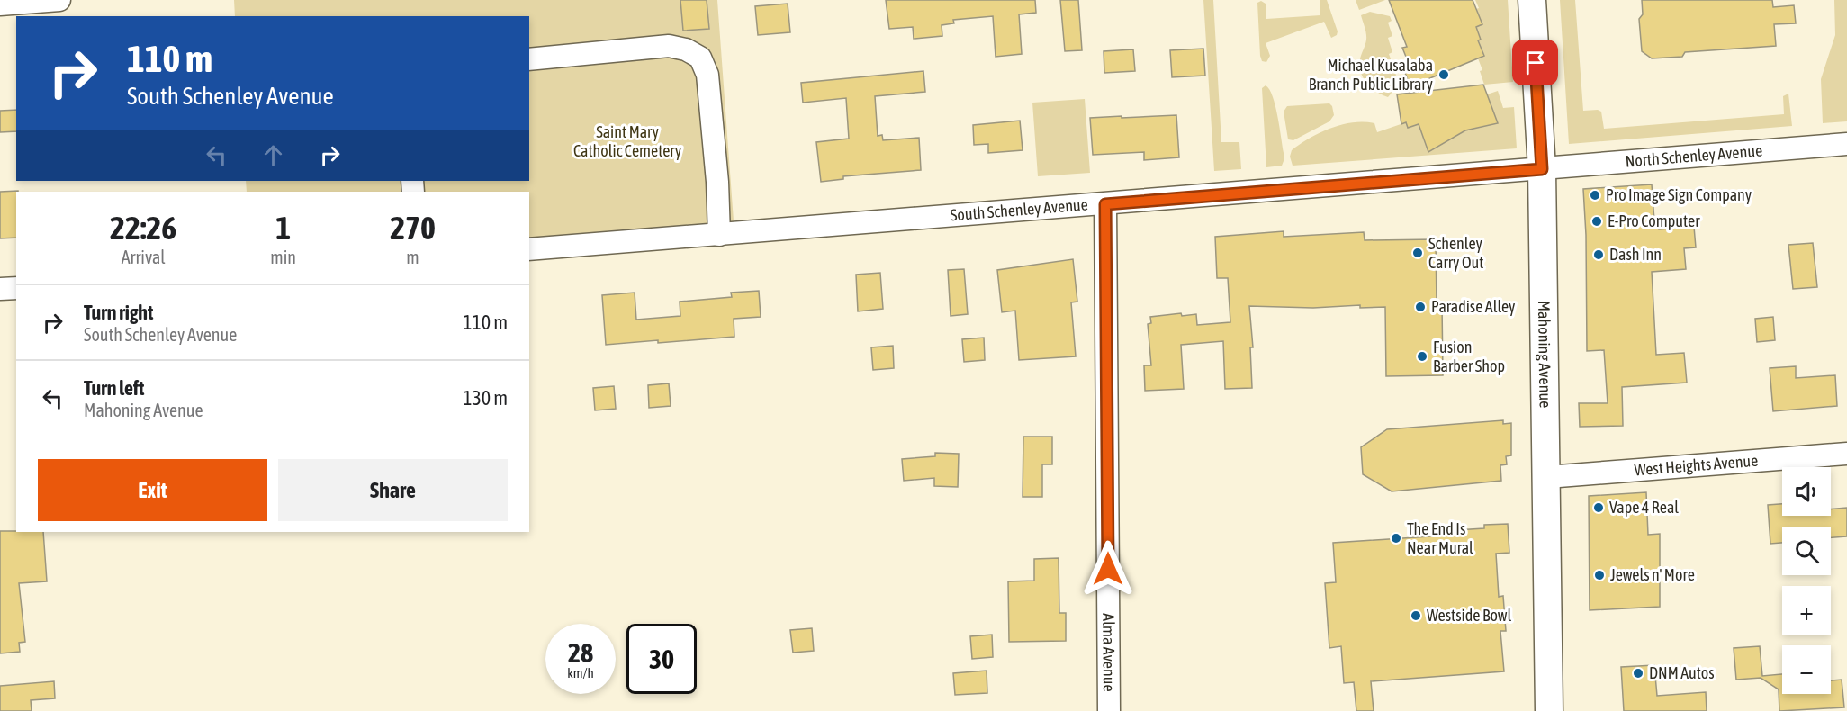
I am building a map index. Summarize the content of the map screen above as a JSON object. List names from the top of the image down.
{
  "streets": {
    "main road": ["Mahoning Avenue"],
    "street": [
      "North Schenley Avenue",
      "South Schenley Avenue",
      "West Heights Avenue",
      "Alma Avenue"
    ]
  },
  "crossings": [
    ["North Schenley Avenue", "South Schenley Avenue"],
    ["North Schenley Avenue", "Mahoning Avenue"],
    ["South Schenley Avenue", "Mahoning Avenue"],
    ["South Schenley Avenue", "Alma Avenue"],
    ["Mahoning Avenue", "West Heights Avenue"]
  ],
  "parks": ["Saint Mary Catholic Cemetery"],
  "places": [
    "Michael Kusalaba Branch Public Library",
    "Pro Image Sign Company",
    "E-Pro Computer",
    "Schenley Carry Out",
    "Dash Inn",
    "Paradise Alley",
    "Fusion Barber Shop",
    "Vape 4 Real",
    "The End Is Near Mural",
    "Jewels n' More",
    "Westside Bowl",
    "DNM Autos"
  ],
  "page": {
    "turn": ["110 m", "South Schenley Avenue"],
    "eta": [
      "22:26",
      "Arrival",
      "1",
      "min",
      "270",
      "m"
    ],
    "list": [
      {
        "name": "Turn right",
        "note": "South Schenley Avenue",
        "value": "110 m"
      },
      {
        "name": "Turn left",
        "note": "Mahoning Avenue",
        "value": "130 m"
      }
    ],
    "buttons": ["Exit", "Share"],
    "map_buttons": ["+", "−"],
    "speed": "28 km/h",
    "limit": "30"
  }
}
